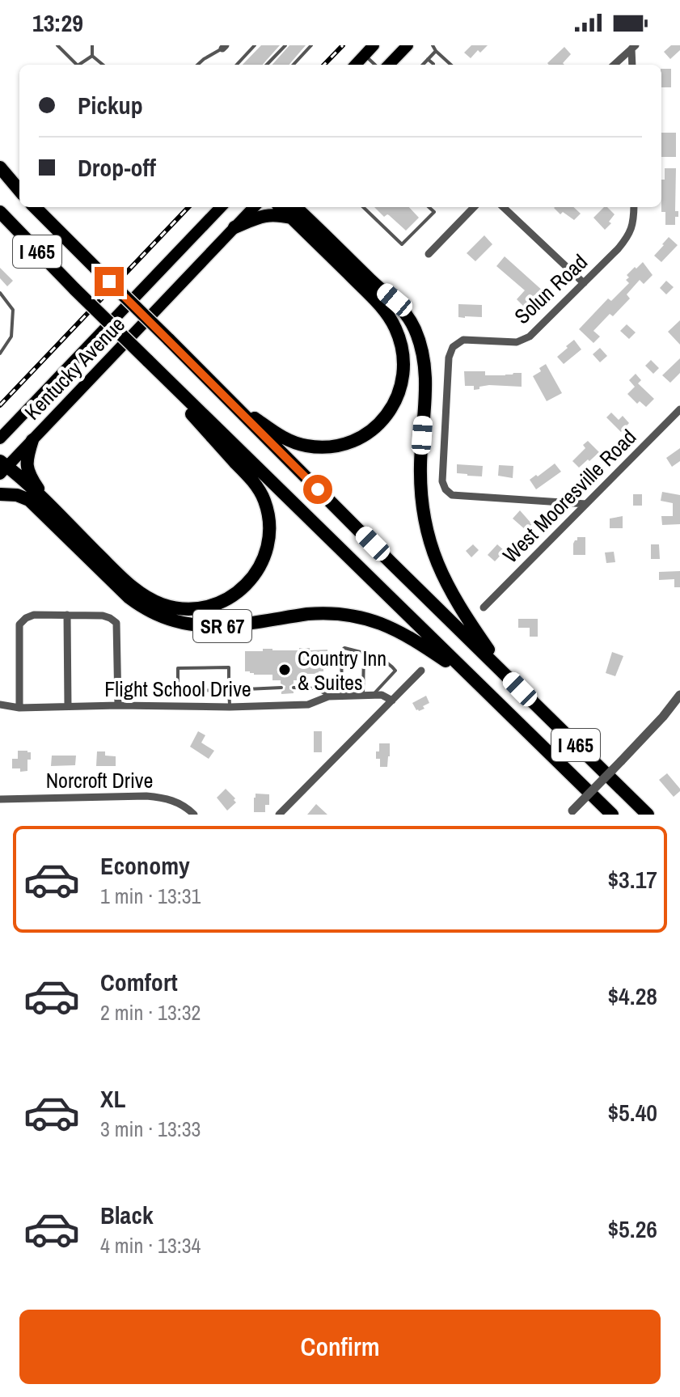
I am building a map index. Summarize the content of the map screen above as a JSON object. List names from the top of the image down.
{
  "streets": {
    "highway": ["I 465", "SR 67"],
    "main road": ["Kentucky Avenue"],
    "street": [
      "Solun Road",
      "West Mooresville Road",
      "Flight School Drive",
      "Norcroft Drive"
    ]
  },
  "crossings": [
    ["I 465", "SR 67"],
    ["Solun Road", "West Mooresville Road"]
  ],
  "places": ["Country Inn & Suites"],
  "page": {
    "status": "13:29",
    "banner": ["Pickup", "Drop-off"],
    "list": [
      {
        "name": "Economy",
        "note": "1 min · 13:31",
        "value": "$3.17"
      },
      {
        "name": "Comfort",
        "note": "2 min · 13:32",
        "value": "$4.28"
      },
      {
        "name": "XL",
        "note": "3 min · 13:33",
        "value": "$5.40"
      },
      {
        "name": "Black",
        "note": "4 min · 13:34",
        "value": "$5.26"
      }
    ],
    "buttons": "Confirm"
  }
}
